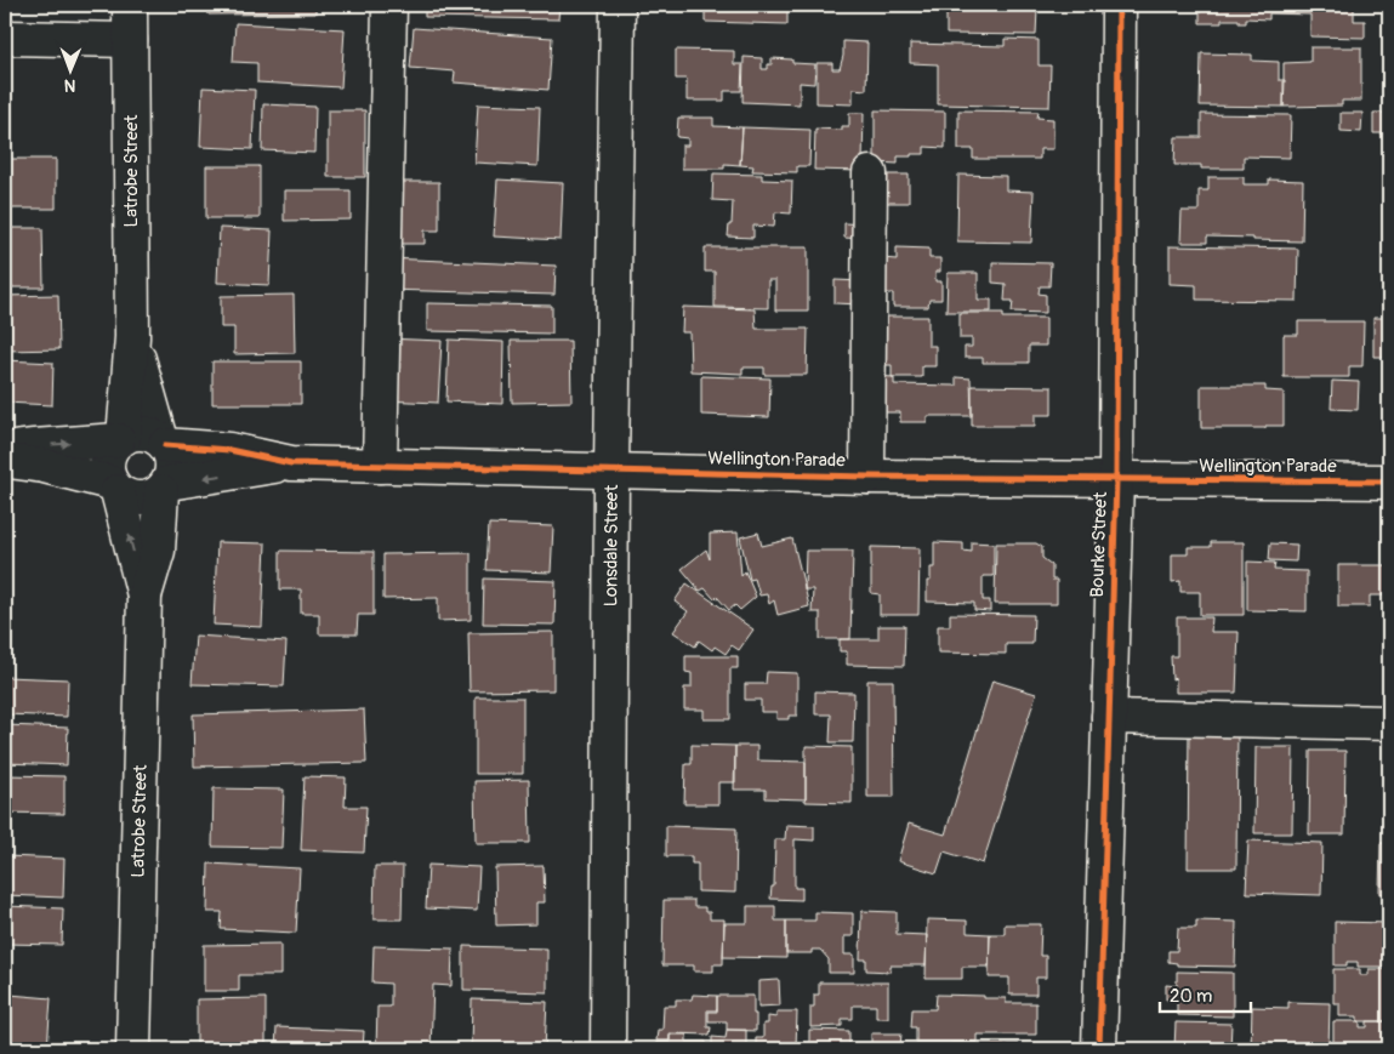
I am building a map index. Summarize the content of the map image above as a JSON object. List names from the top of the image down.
{
  "streets": {
    "street": [
      "Latrobe Street",
      "Wellington Parade",
      "Lonsdale Street",
      "Bourke Street"
    ]
  },
  "crossings": [
    ["Latrobe Street", "Wellington Parade"],
    ["Wellington Parade", "Lonsdale Street"],
    ["Wellington Parade", "Bourke Street"]
  ],
  "scale_bar": "20 m",
  "north": "bottom"
}
